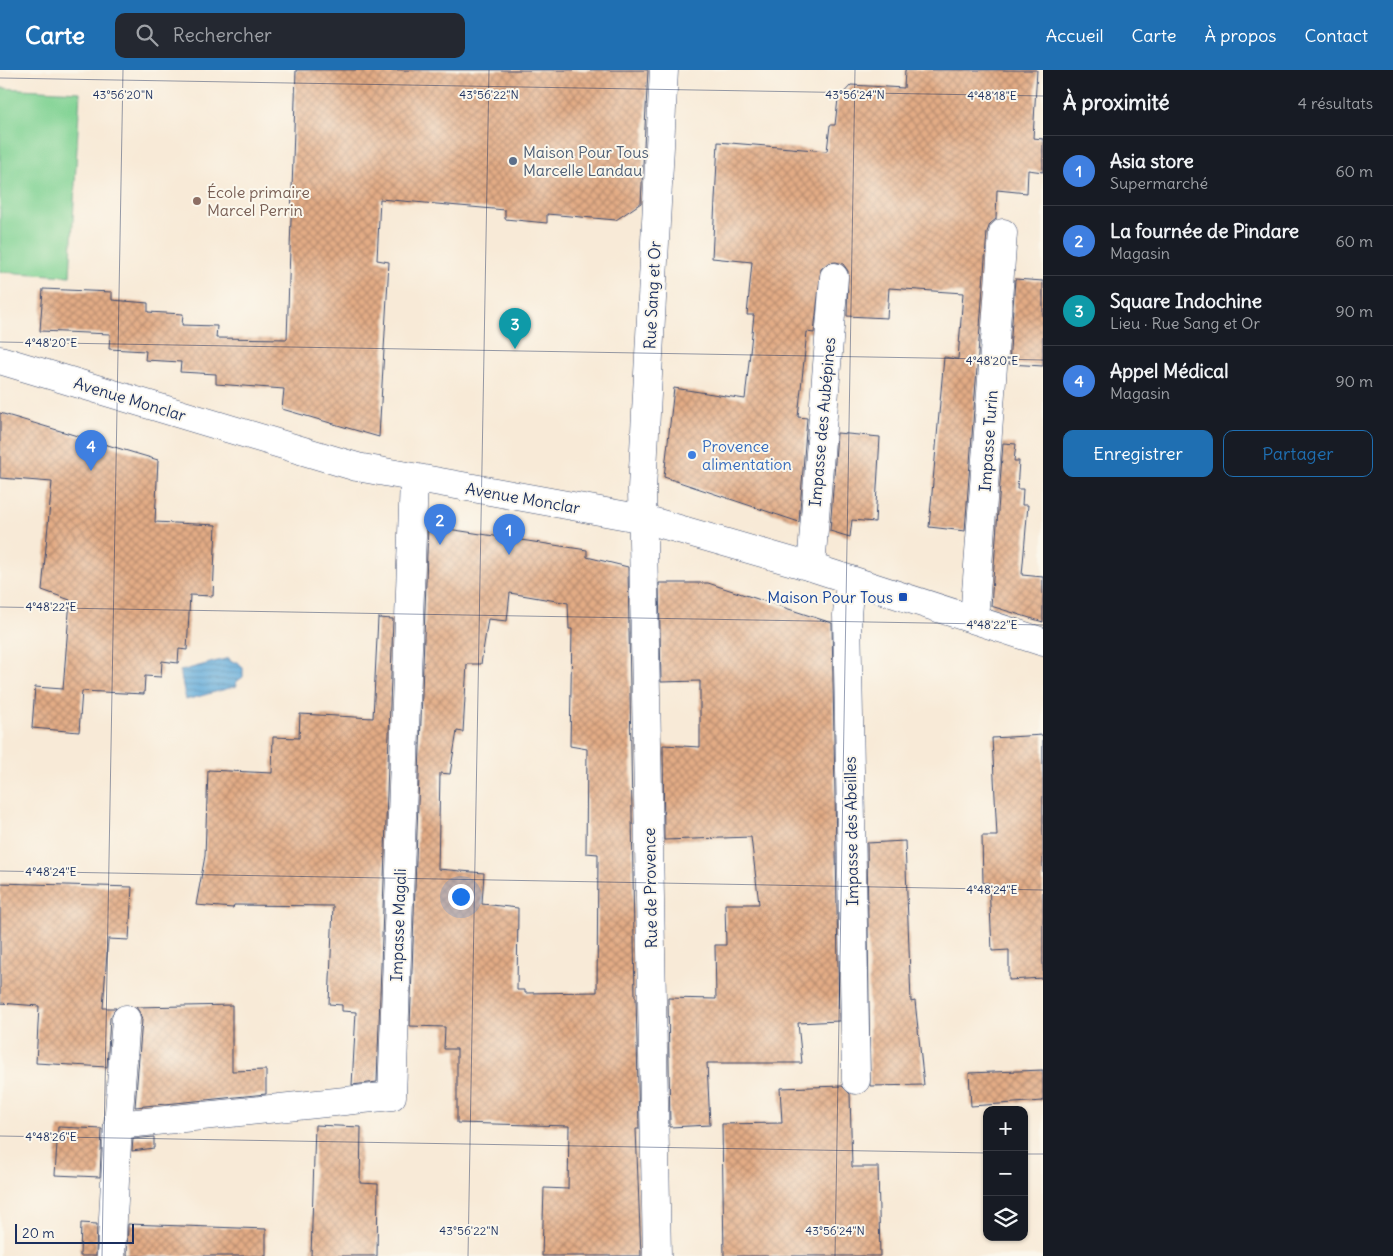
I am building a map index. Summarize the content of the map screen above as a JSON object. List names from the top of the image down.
{
  "streets": {
    "street": [
      "Rue Sang et Or",
      "Avenue Monclar",
      "Impasse des Aubépines",
      "Impasse Turin",
      "Impasse des Abeilles",
      "Rue de Provence",
      "Impasse Magali"
    ]
  },
  "crossings": [
    ["Rue Sang et Or", "Avenue Monclar"],
    ["Rue Sang et Or", "Rue de Provence"],
    ["Avenue Monclar", "Impasse des Aubépines"],
    ["Avenue Monclar", "Impasse Turin"],
    ["Avenue Monclar", "Impasse des Abeilles"],
    ["Avenue Monclar", "Rue de Provence"],
    ["Avenue Monclar", "Impasse Magali"]
  ],
  "places": {
    "other": ["Maison Pour Tous Marcelle Landau", "École primaire Marcel Perrin", "Provence alimentation"],
    "transit": ["Maison Pour Tous"]
  },
  "scale_bar": "20 m",
  "page": {
    "header": "Carte",
    "search": "Rechercher",
    "nav": [
      "Accueil",
      "Carte",
      "À propos",
      "Contact"
    ],
    "heading": ["À proximité", "4 résultats"],
    "list": [
      {
        "mark": "1",
        "name": "Asia store",
        "note": "Supermarché",
        "value": "60 m"
      },
      {
        "mark": "2",
        "name": "La fournée de Pindare",
        "note": "Magasin",
        "value": "60 m"
      },
      {
        "mark": "3",
        "name": "Square Indochine",
        "note": "Lieu · Rue Sang et Or",
        "value": "90 m"
      },
      {
        "mark": "4",
        "name": "Appel Médical",
        "note": "Magasin",
        "value": "90 m"
      }
    ],
    "pins": [
      "3",
      "4",
      "2",
      "1"
    ],
    "buttons": ["Enregistrer", "Partager"],
    "map_buttons": ["+", "−"],
    "scale": "20 m"
  },
  "coordinates": [
    "43°56'20\"N",
    "43°56'22\"N",
    "43°56'24\"N",
    "4°48'18\"E",
    "4°48'20\"E",
    "4°48'22\"E",
    "4°48'24\"E",
    "4°48'26\"E"
  ]
}
